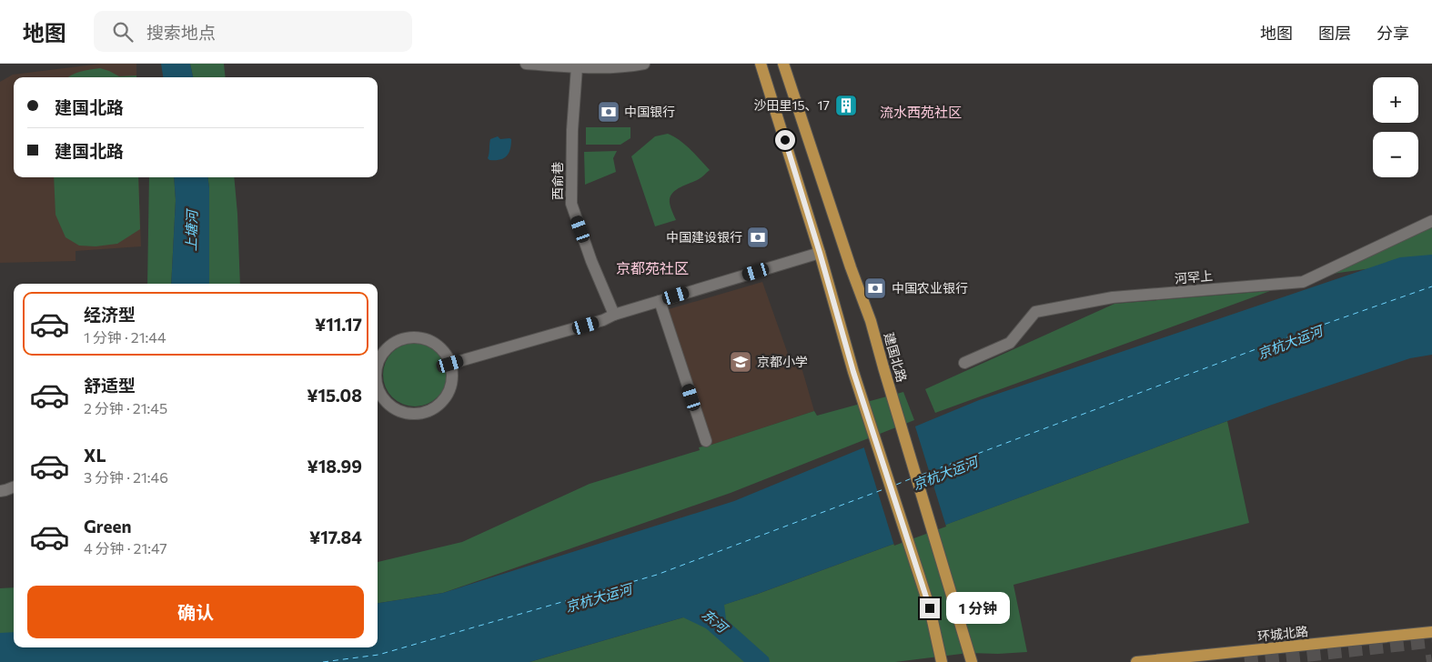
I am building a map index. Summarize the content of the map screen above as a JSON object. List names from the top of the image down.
{
  "streets": {
    "main road": ["建国北路", "环城北路"],
    "street": ["西俞巷", "河罕上"]
  },
  "districts": ["流水西苑社区", "京都苑社区"],
  "water": ["上塘河", "京杭大运河", "东河"],
  "places": {
    "building": ["沙田里15、17"],
    "bank": ["中国银行", "中国建设银行", "中国农业银行"],
    "school or university": ["京都小学"]
  },
  "page": {
    "header": "地图",
    "search": "搜索地点",
    "nav": ["地图", "图层", "分享"],
    "map_buttons": ["+", "−"],
    "banner": ["建国北路", "建国北路"],
    "list": [
      {
        "name": "经济型",
        "note": "1 分钟 · 21:44",
        "value": "¥11.17"
      },
      {
        "name": "舒适型",
        "note": "2 分钟 · 21:45",
        "value": "¥15.08"
      },
      {
        "name": "XL",
        "note": "3 分钟 · 21:46",
        "value": "¥18.99"
      },
      {
        "name": "Green",
        "note": "4 分钟 · 21:47",
        "value": "¥17.84"
      }
    ],
    "buttons": "确认",
    "bubble": "1 分钟"
  }
}
